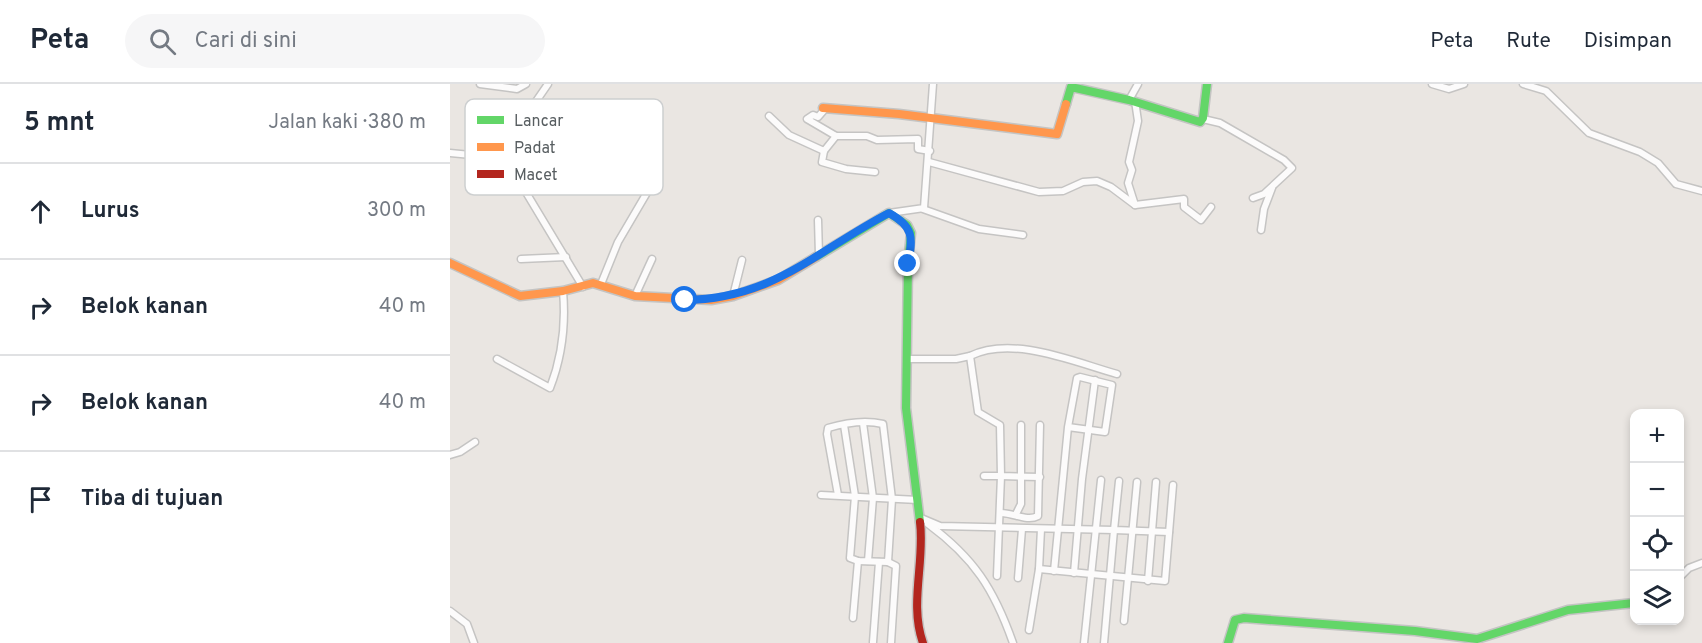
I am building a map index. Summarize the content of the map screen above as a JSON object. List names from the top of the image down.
{
  "legend": ["Lancar", "Padat", "Macet"],
  "page": {
    "header": "Peta",
    "search": "Cari di sini",
    "nav": ["Peta", "Rute", "Disimpan"],
    "heading": ["5 mnt", "Jalan kaki · 380 m"],
    "list": [
      ["Lurus", "300 m"],
      ["Belok kanan", "40 m"],
      ["Belok kanan", "40 m"],
      "Tiba di tujuan"
    ],
    "map_buttons": ["+", "−"]
  }
}
